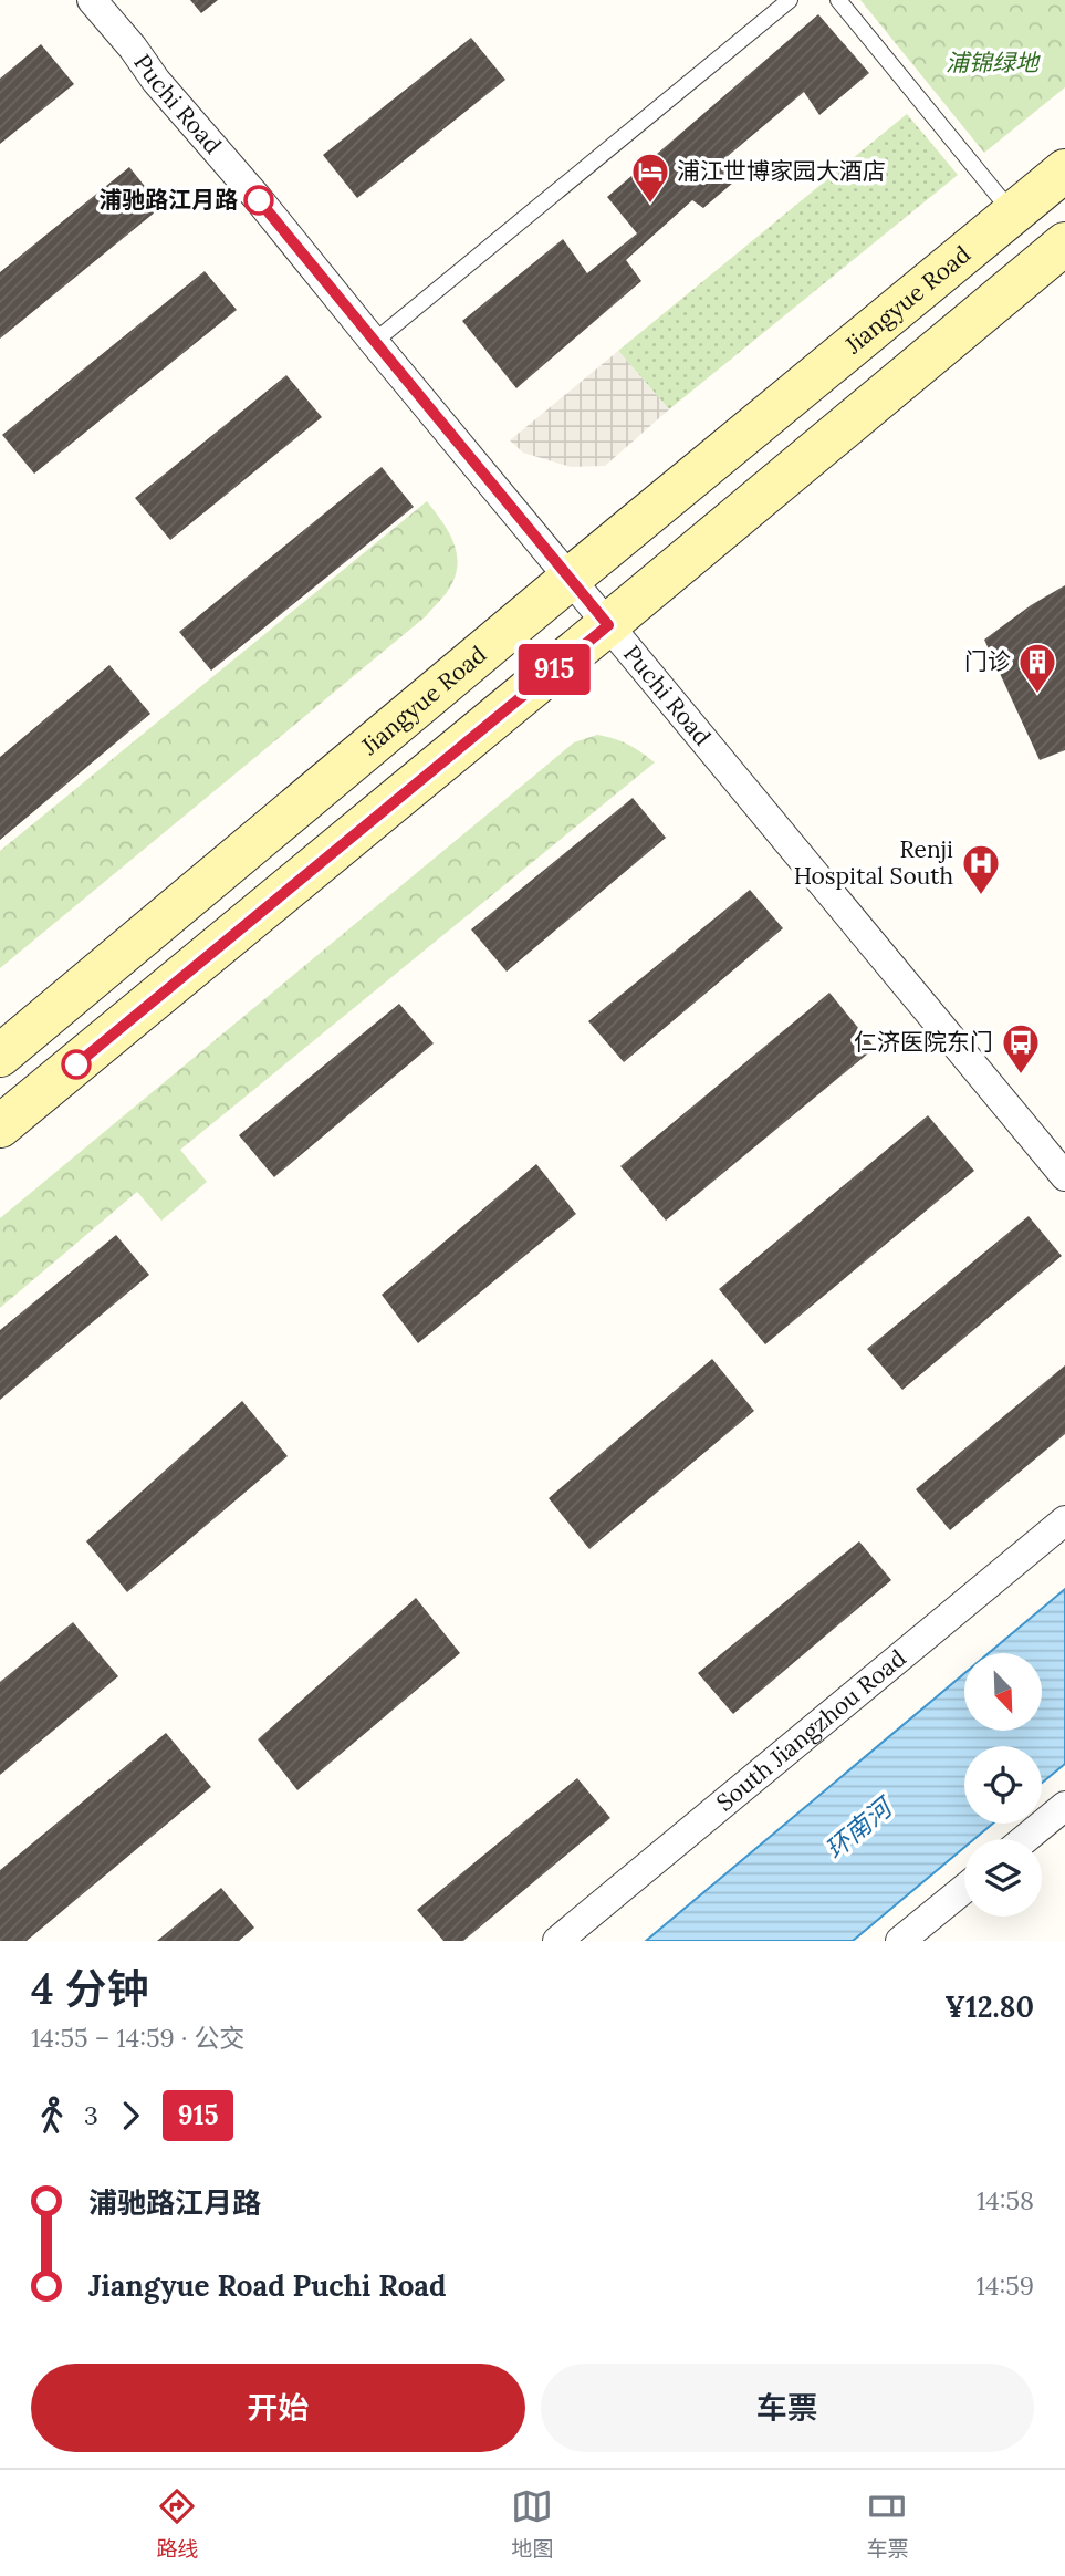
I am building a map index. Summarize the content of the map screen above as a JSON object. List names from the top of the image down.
{
  "streets": {
    "street": ["Puchi Road", "Jiangyue Road", "South Jiangzhou Road"]
  },
  "crossings": [
    ["Puchi Road", "Jiangyue Road"]
  ],
  "water": ["环南河"],
  "parks": ["浦锦绿地"],
  "places": {
    "other": ["浦驰路江月路"],
    "hotel": ["浦江世博家园大酒店"],
    "building": ["门诊"],
    "hospital": ["Renji Hospital South"],
    "bus stop": ["仁济医院东门"]
  },
  "lines": ["bus line 915"],
  "north": "bottom right",
  "page": {
    "on_map": "915",
    "heading": ["4 分钟", "14:55 – 14:59 · 公交", "¥12.80"],
    "legs": ["3", "915"],
    "list": [
      {
        "name": "浦驰路江月路",
        "value": "14:58"
      },
      {
        "name": "Jiangyue Road Puchi Road",
        "value": "14:59"
      }
    ],
    "buttons": ["开始", "车票"],
    "tabs": ["路线", "地图", "车票"]
  }
}
